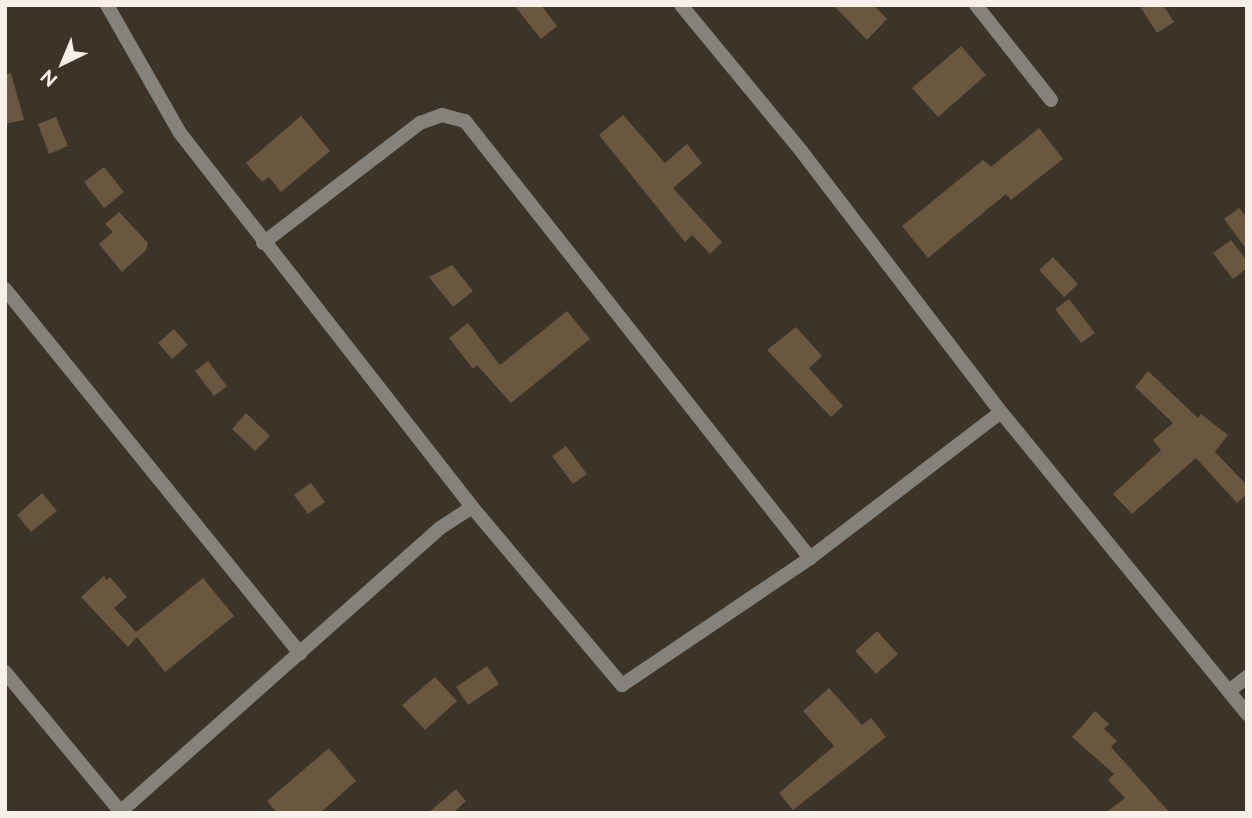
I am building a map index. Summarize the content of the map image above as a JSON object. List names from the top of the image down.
{
  "north": "bottom left"
}
